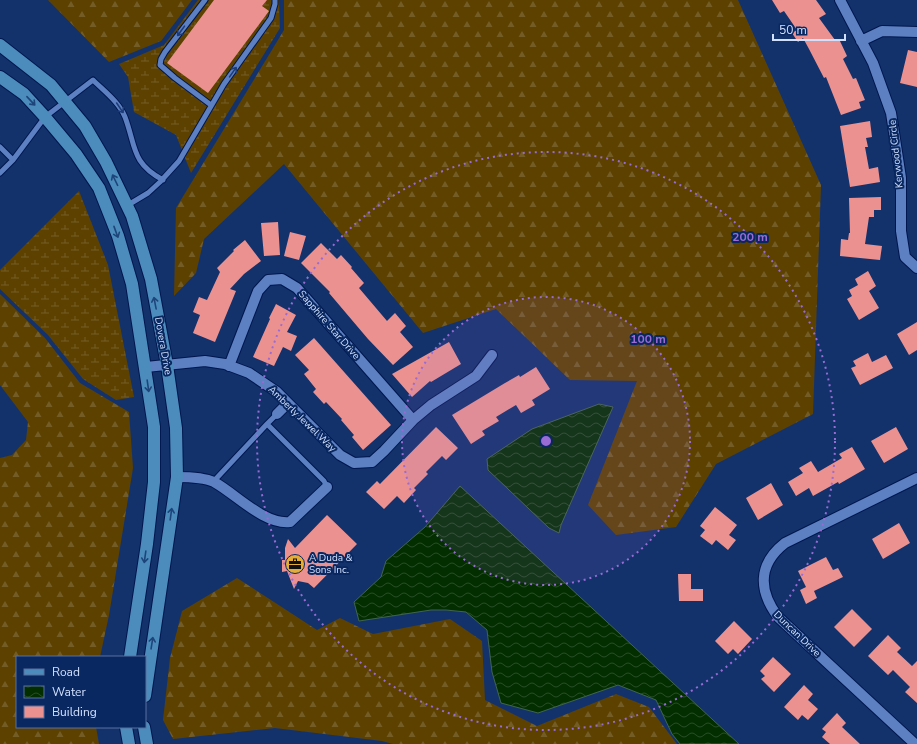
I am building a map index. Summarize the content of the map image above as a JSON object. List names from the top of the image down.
{
  "streets": {
    "street": [
      "Kerwood Circle",
      "Sapphire Star Drive",
      "Dovera Drive",
      "Amberly Jewel Way",
      "Duncan Drive"
    ]
  },
  "crossings": [
    ["Sapphire Star Drive", "Amberly Jewel Way"],
    ["Dovera Drive", "Amberly Jewel Way"]
  ],
  "places": {
    "office": ["A Duda & Sons Inc."]
  },
  "legend": ["Road", "Water", "Building"],
  "scale_bar": "50 m",
  "rings": ["200 m", "100 m"]
}
